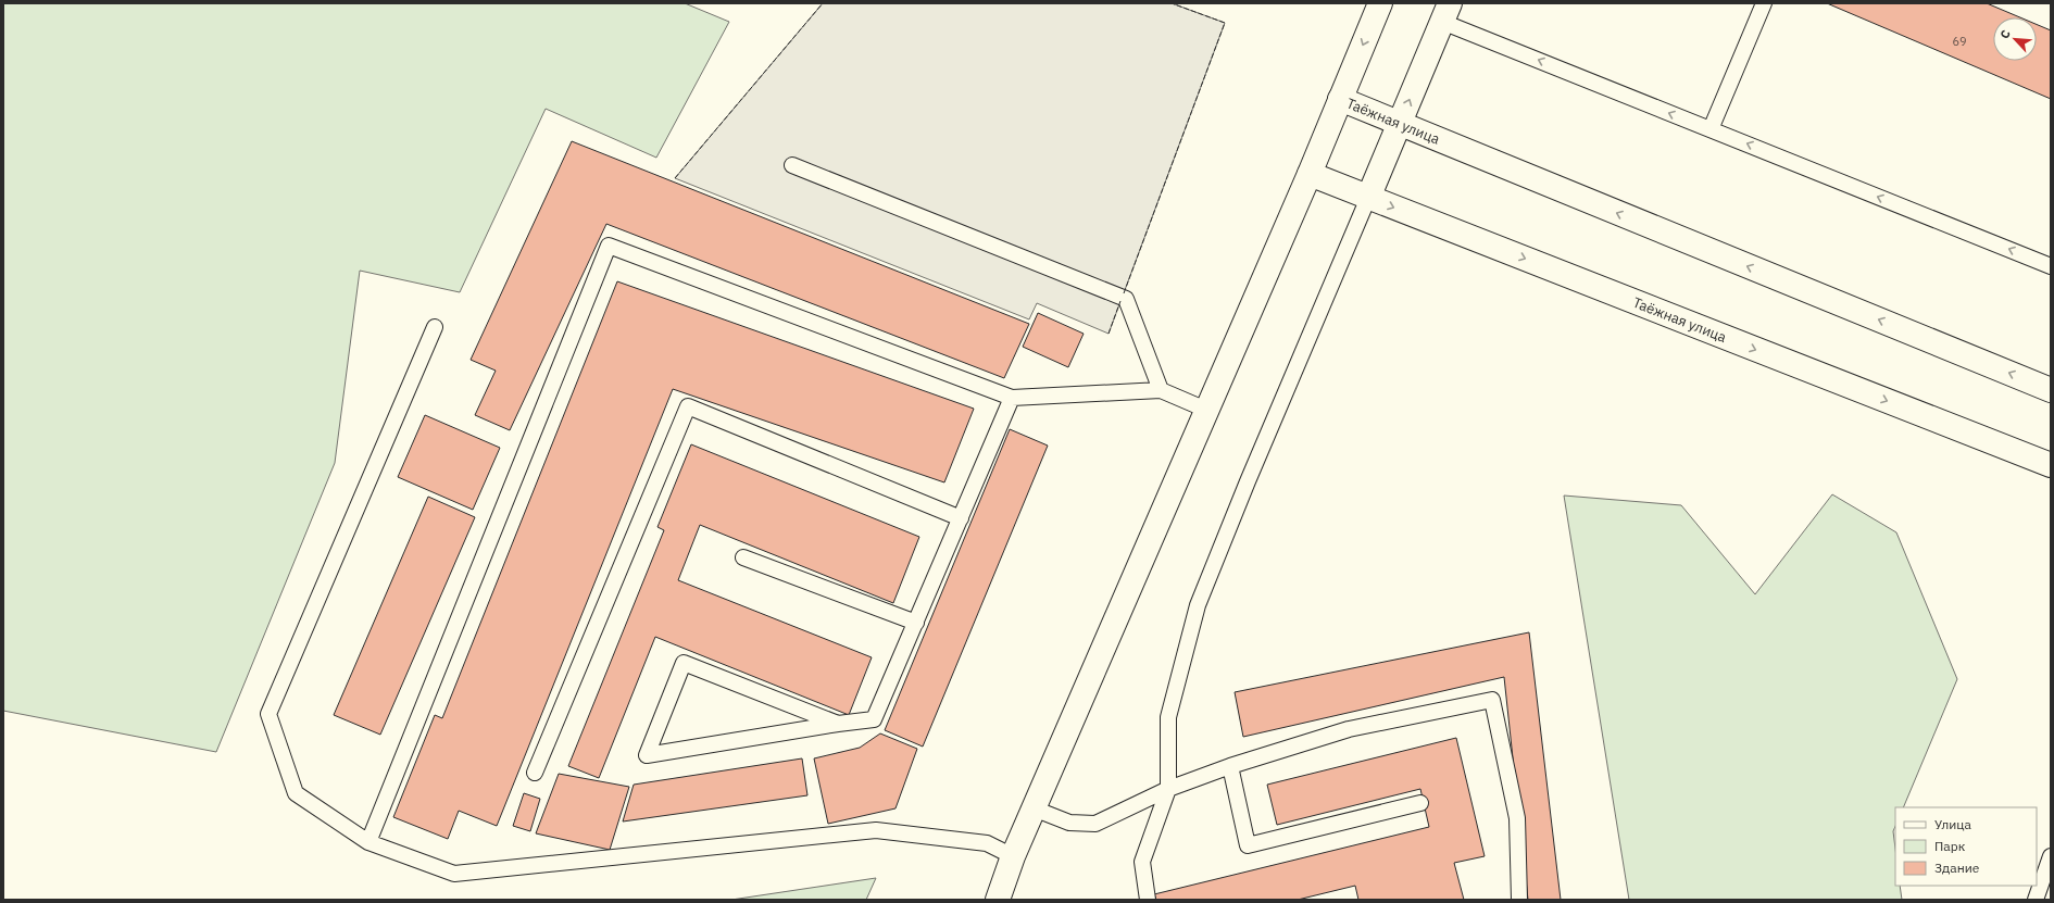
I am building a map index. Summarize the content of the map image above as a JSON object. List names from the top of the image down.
{
  "streets": {
    "street": ["Таёжная улица"]
  },
  "house_numbers": ["69"],
  "legend": ["Улица", "Парк", "Здание"],
  "north": "top left"
}
